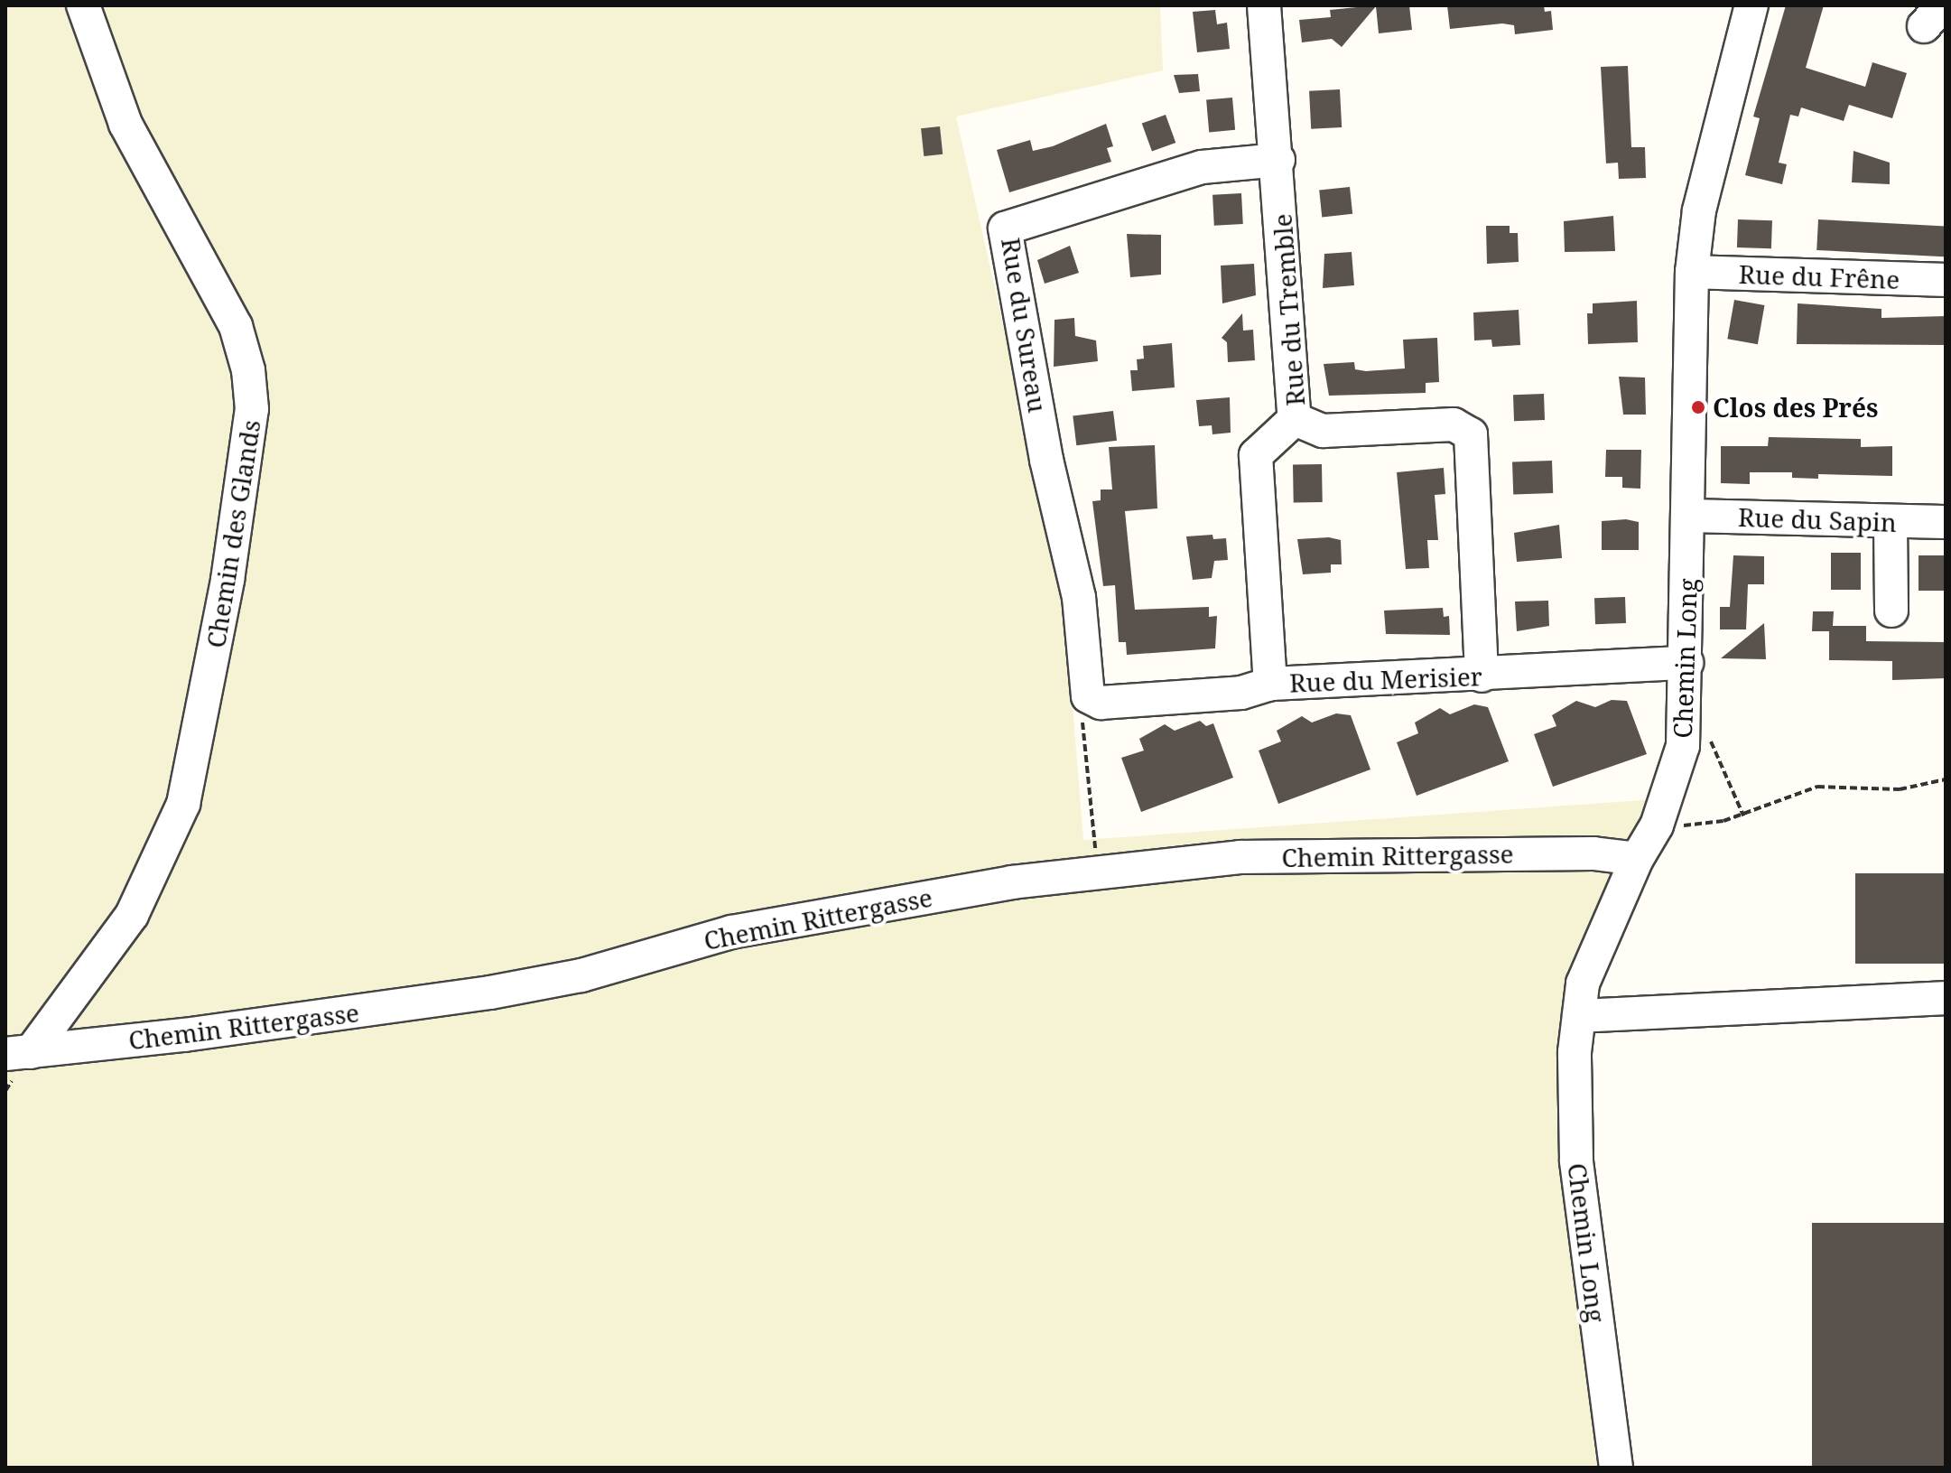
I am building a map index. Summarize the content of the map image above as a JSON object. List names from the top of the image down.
{
  "streets": {
    "street": [
      "Rue du Frêne",
      "Rue du Tremble",
      "Rue du Sureau",
      "Rue du Sapin",
      "Chemin des Glands",
      "Chemin Long",
      "Rue du Merisier",
      "Chemin Rittergasse"
    ]
  },
  "crossings": [
    ["Rue du Frêne", "Chemin Long"],
    ["Rue du Tremble", "Rue du Sureau"],
    ["Rue du Tremble", "Rue du Merisier"],
    ["Rue du Sureau", "Rue du Merisier"],
    ["Rue du Sapin", "Chemin Long"],
    ["Chemin des Glands", "Chemin Rittergasse"],
    ["Chemin Long", "Rue du Merisier"],
    ["Chemin Long", "Chemin Rittergasse"]
  ],
  "places": ["Clos des Prés"]
}
